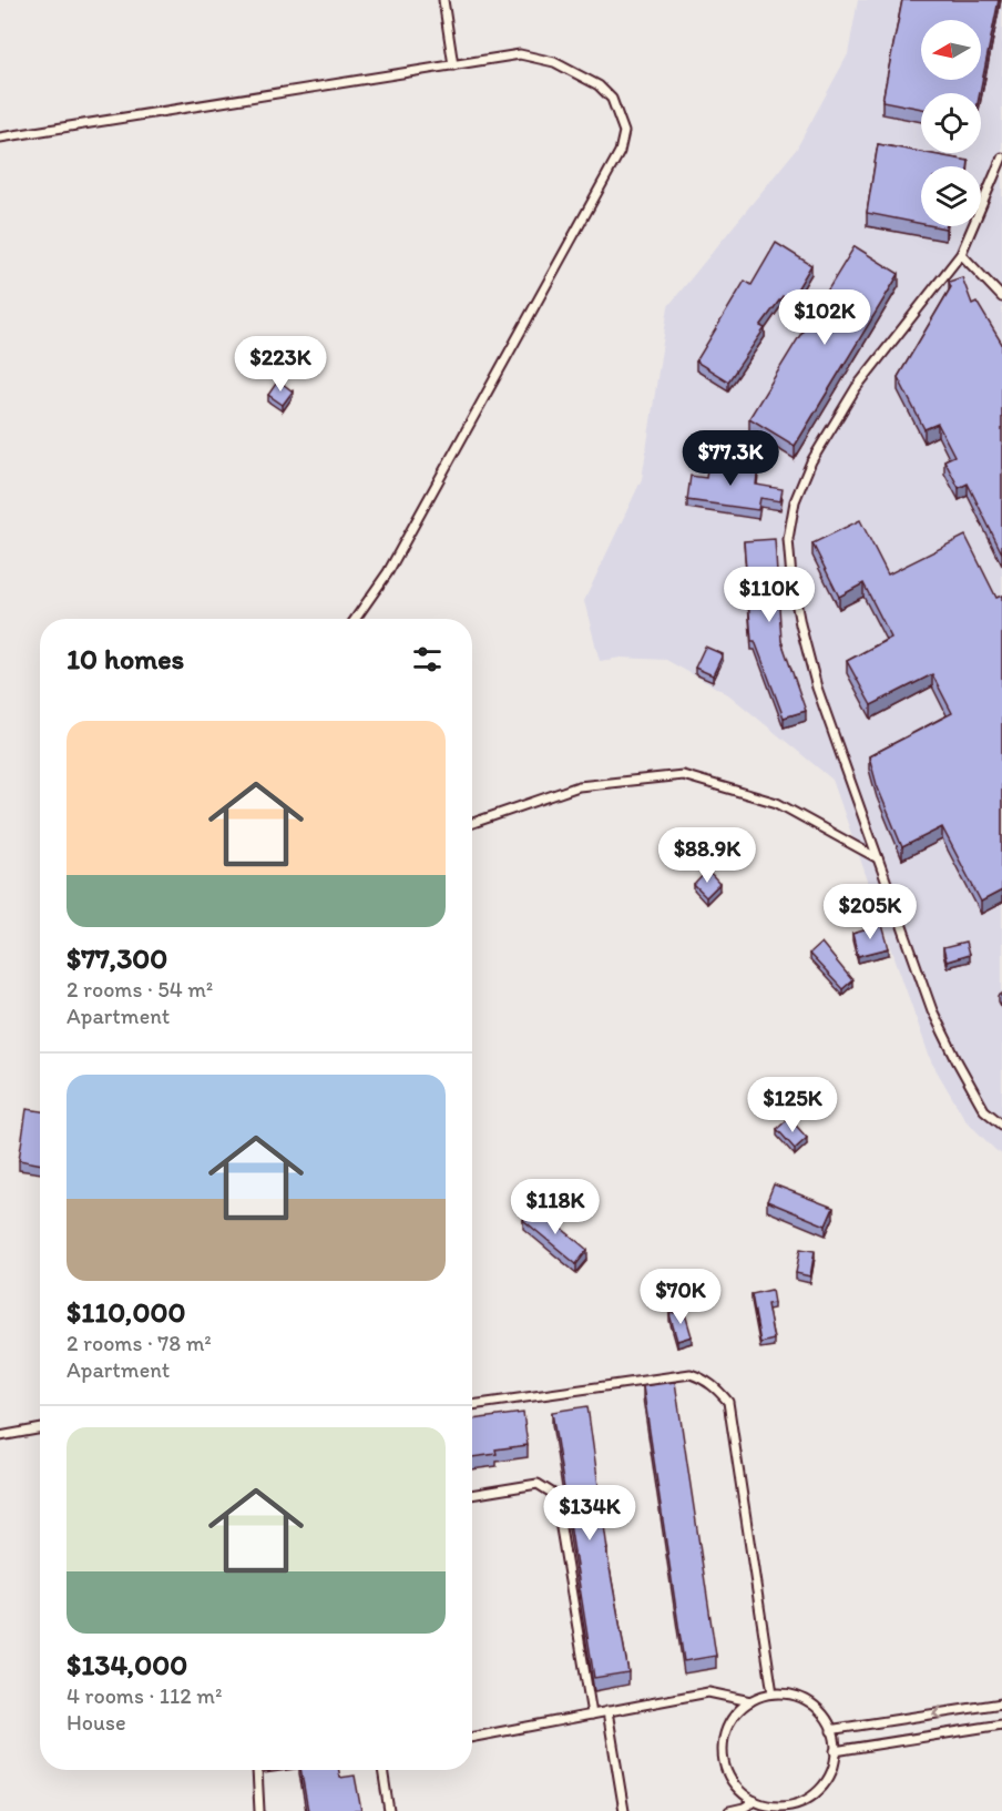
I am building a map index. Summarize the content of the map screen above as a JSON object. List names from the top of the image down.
{
  "north": "left",
  "page": {
    "price": [
      "$102K",
      "$223K",
      "$77.3K",
      "$110K",
      "$88.9K",
      "$205K",
      "$125K",
      "$118K",
      "$70K",
      "$134K"
    ],
    "heading": "10 homes",
    "list": [
      {
        "name": "$77,300",
        "note": "2 rooms · 54 m² · Apartment"
      },
      {
        "name": "$110,000",
        "note": "2 rooms · 78 m² · Apartment"
      },
      {
        "name": "$134,000",
        "note": "4 rooms · 112 m² · House"
      }
    ]
  }
}
